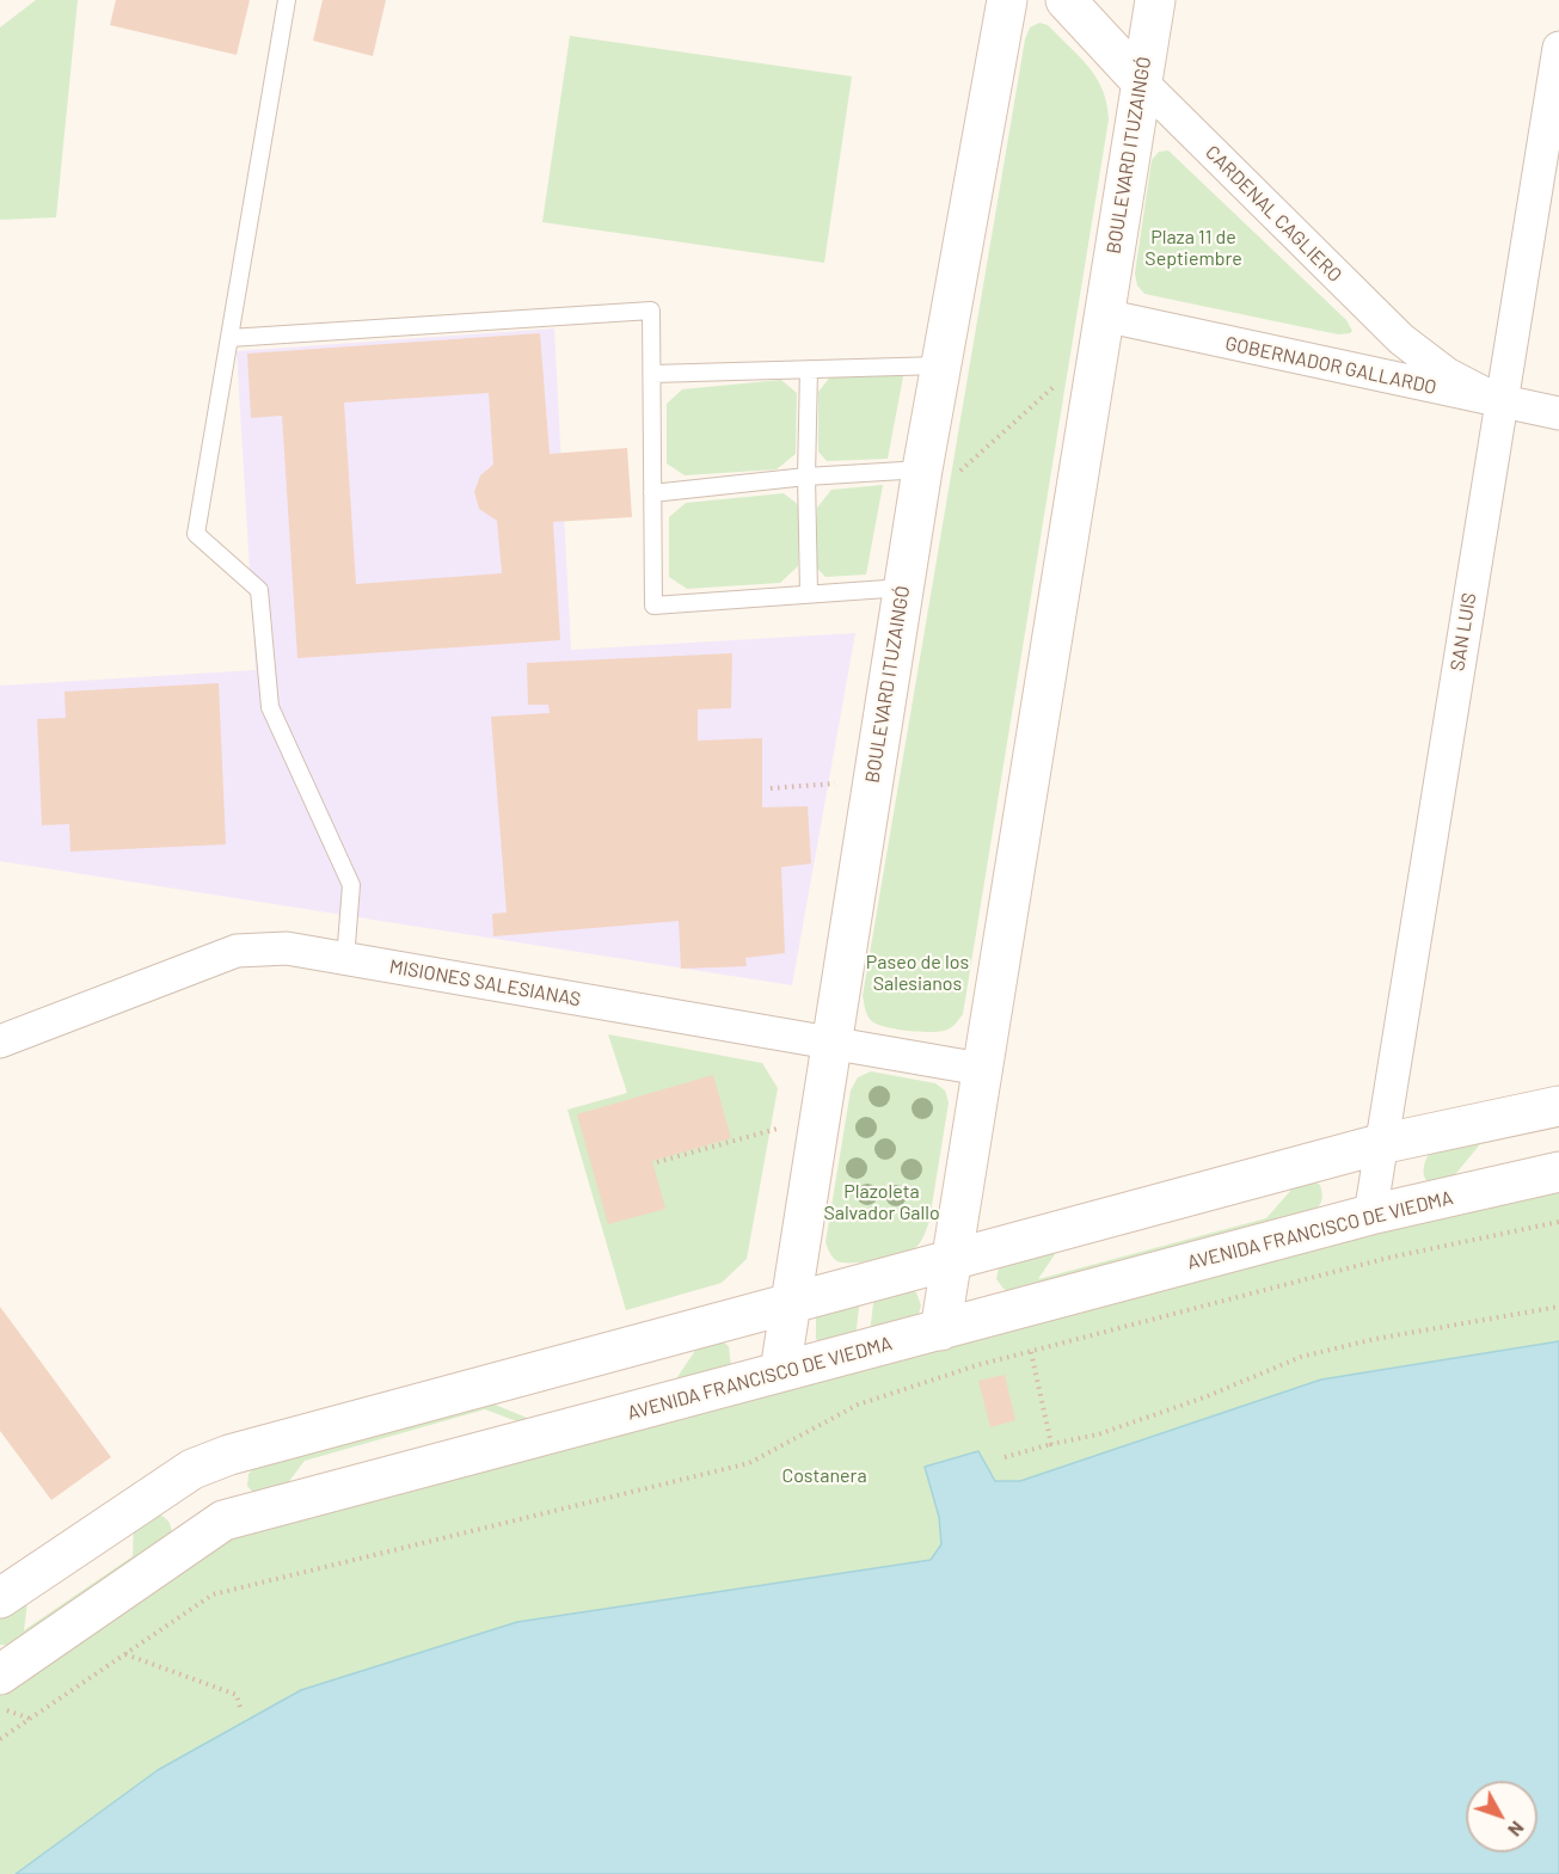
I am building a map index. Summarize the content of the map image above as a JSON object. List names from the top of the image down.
{
  "streets": {
    "main road": ["BOULEVARD ITUZAINGÓ", "CARDENAL CAGLIERO", "AVENIDA FRANCISCO DE VIEDMA"],
    "street": ["GOBERNADOR GALLARDO", "SAN LUIS", "MISIONES SALESIANAS"]
  },
  "crossings": [
    ["BOULEVARD ITUZAINGÓ", "CARDENAL CAGLIERO"],
    ["BOULEVARD ITUZAINGÓ", "GOBERNADOR GALLARDO"],
    ["BOULEVARD ITUZAINGÓ", "MISIONES SALESIANAS"],
    ["BOULEVARD ITUZAINGÓ", "AVENIDA FRANCISCO DE VIEDMA"],
    ["CARDENAL CAGLIERO", "GOBERNADOR GALLARDO"],
    ["CARDENAL CAGLIERO", "SAN LUIS"],
    ["GOBERNADOR GALLARDO", "SAN LUIS"],
    ["SAN LUIS", "AVENIDA FRANCISCO DE VIEDMA"]
  ],
  "parks": [
    "Plaza 11 de Septiembre",
    "Paseo de los Salesianos",
    "Plazoleta Salvador Gallo",
    "Costanera"
  ],
  "north": "bottom right"
}
